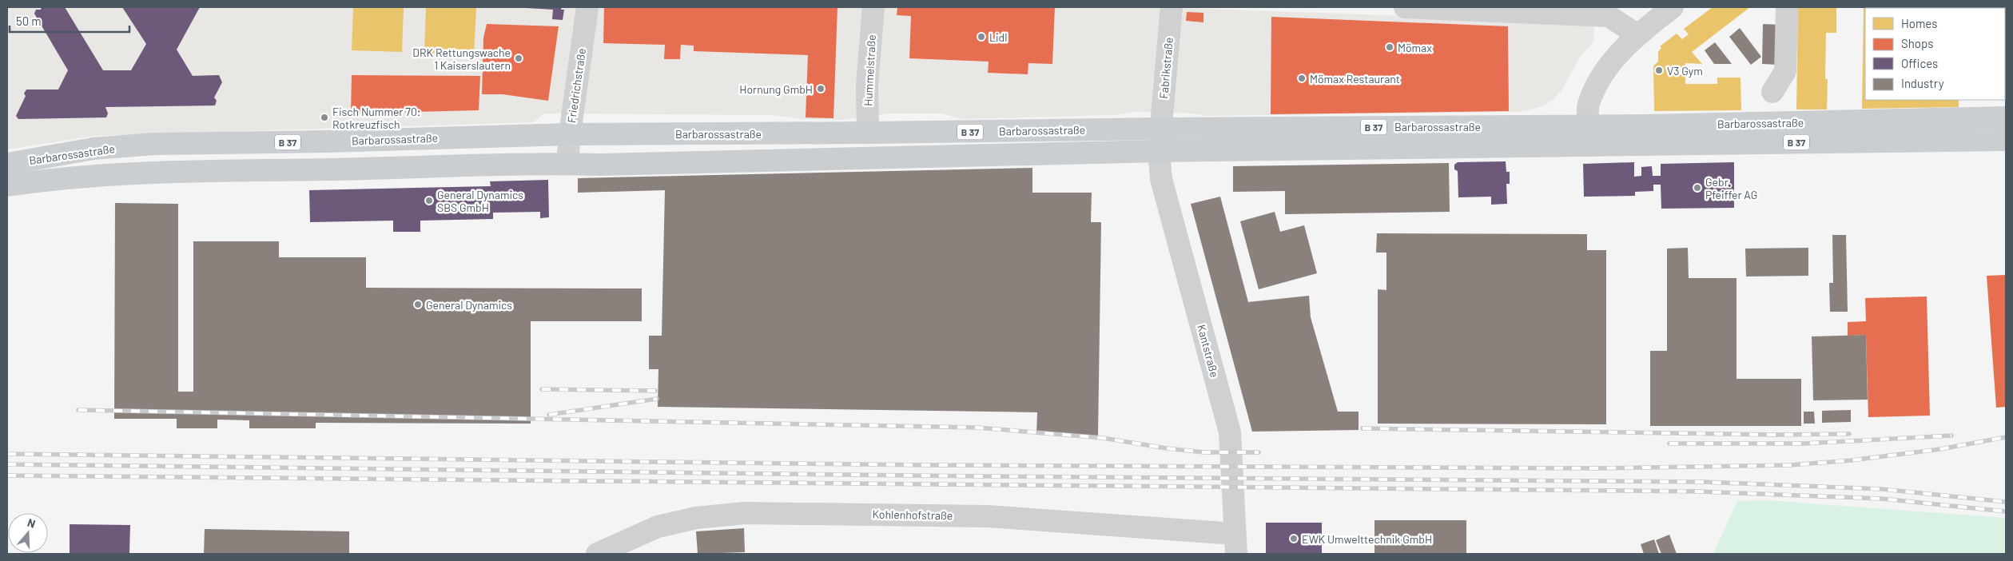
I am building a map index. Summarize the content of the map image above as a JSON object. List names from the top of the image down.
{
  "streets": {
    "main road": ["Barbarossastraße", "B 37"],
    "street": [
      "Fabrikstraße",
      "Hummelstraße",
      "Friedrichstraße",
      "Kantstraße",
      "Kohlenhofstraße"
    ]
  },
  "crossings": [
    ["Fabrikstraße", "Barbarossastraße"],
    ["Fabrikstraße", "Kantstraße"],
    ["Hummelstraße", "Barbarossastraße"],
    ["Friedrichstraße", "Barbarossastraße"],
    ["Barbarossastraße", "Kantstraße"],
    ["Kantstraße", "Kohlenhofstraße"]
  ],
  "places": [
    "Lidl",
    "Mömax",
    "DRK Rettungswache 1 Kaiserslautern",
    "V3 Gym",
    "Mömax Restaurant",
    "Hornung GmbH",
    "Fisch Nummer 70: Rotkreuzfisch",
    "Gebr. Pfeiffer AG",
    "General Dynamics SBS GmbH",
    "General Dynamics",
    "EWK Umwelttechnik GmbH"
  ],
  "legend": [
    "Homes",
    "Shops",
    "Offices",
    "Industry"
  ],
  "scale_bar": "50 m",
  "north": "top"
}
